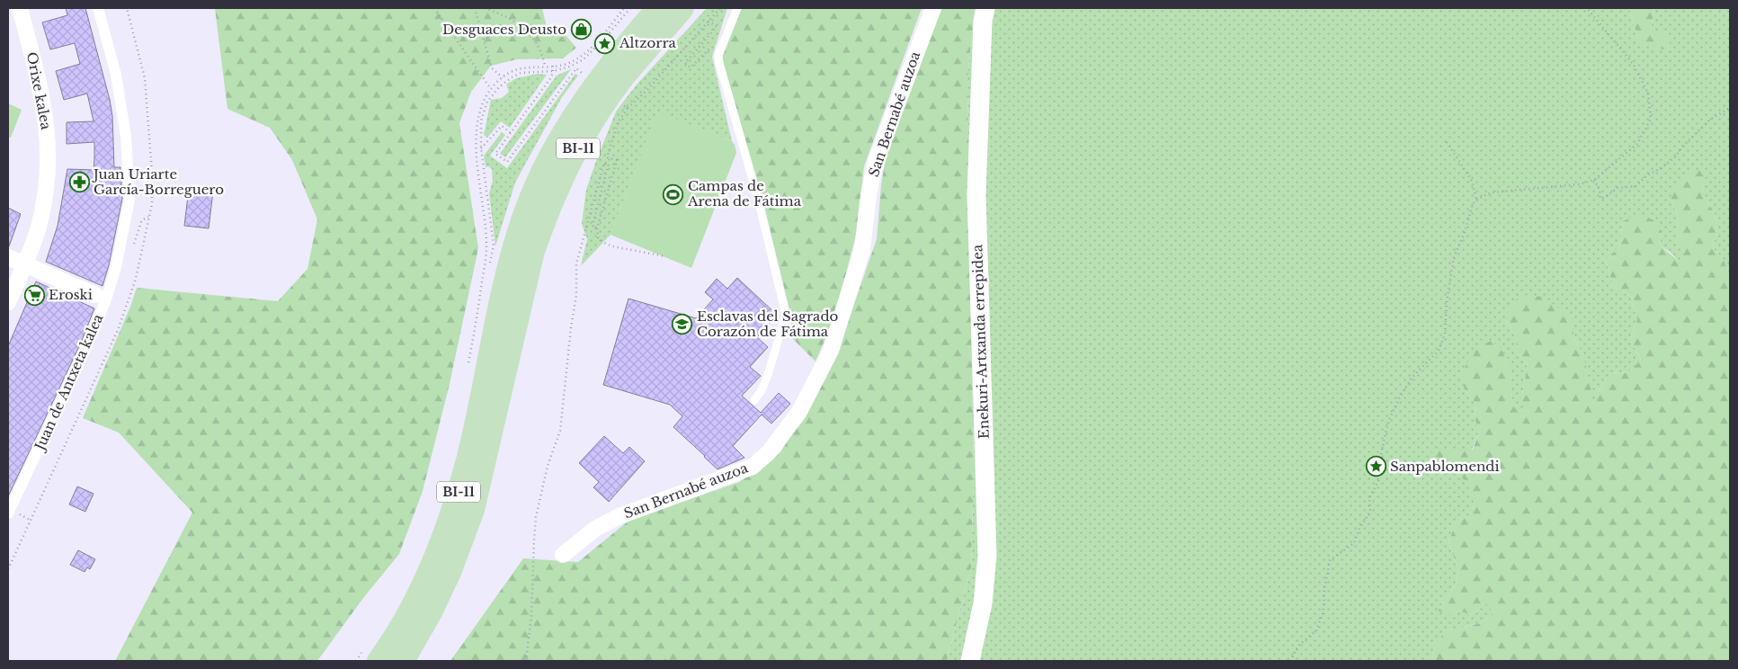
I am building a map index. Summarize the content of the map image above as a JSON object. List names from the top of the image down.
{
  "streets": {
    "main road": ["BI-11"],
    "street": [
      "Orixe kalea",
      "San Bernabé auzoa",
      "Enekuri-Artxanda errepidea",
      "Juan de Antxeta kalea"
    ]
  },
  "places": {
    "shop": ["Desguaces Deusto"],
    "place": ["Altzorra", "Sanpablomendi"],
    "pharmacy": ["Juan Uriarte García-Borreguero"],
    "sports": ["Campas de Arena de Fátima"],
    "supermarket": ["Eroski"],
    "school or university": ["Esclavas del Sagrado Corazón de Fátima"]
  }
}
